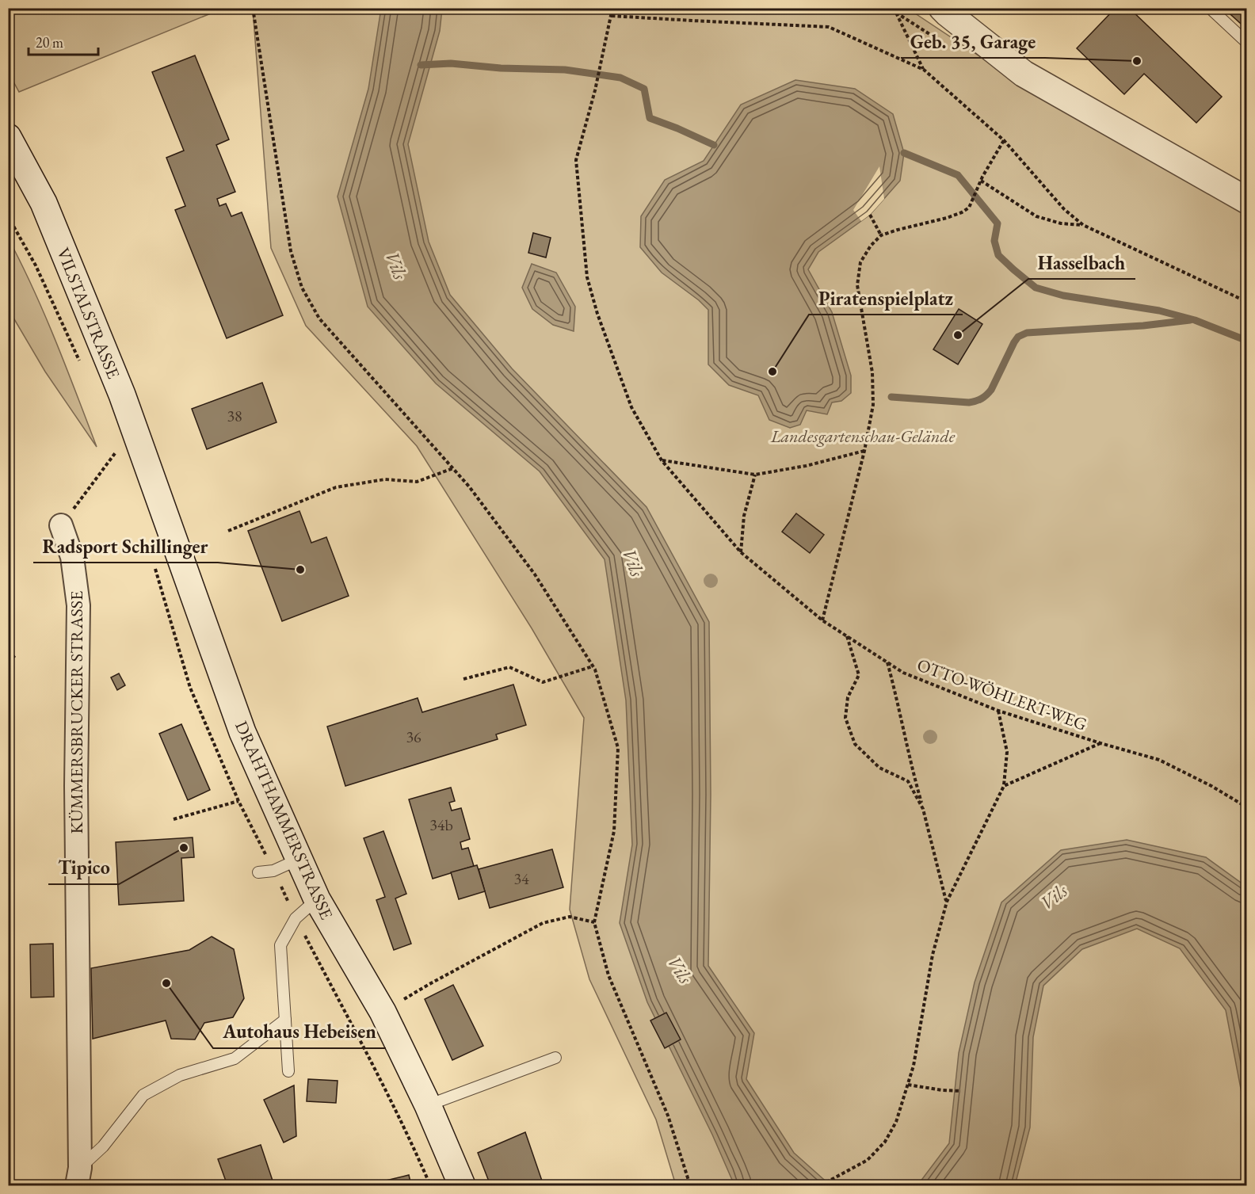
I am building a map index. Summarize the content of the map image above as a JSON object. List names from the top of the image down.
{
  "streets": {
    "main road": ["VILSTALSTRASSE", "DRAHTHAMMERSTRASSE"],
    "street": ["KÜMMERSBRUCKER STRASSE"],
    "path": ["OTTO-WÖHLERT-WEG"]
  },
  "crossings": [
    ["VILSTALSTRASSE", "DRAHTHAMMERSTRASSE"]
  ],
  "water": ["Vils"],
  "parks": ["Landesgartenschau-Gelände"],
  "places": [
    "Geb. 35, Garage",
    "Hasselbach",
    "Piratenspielplatz",
    "Radsport Schillinger",
    "Tipico",
    "Autohaus Hebeisen"
  ],
  "house_numbers": [
    "38",
    "36",
    "34b",
    "34"
  ],
  "scale_bar": "20 m"
}
